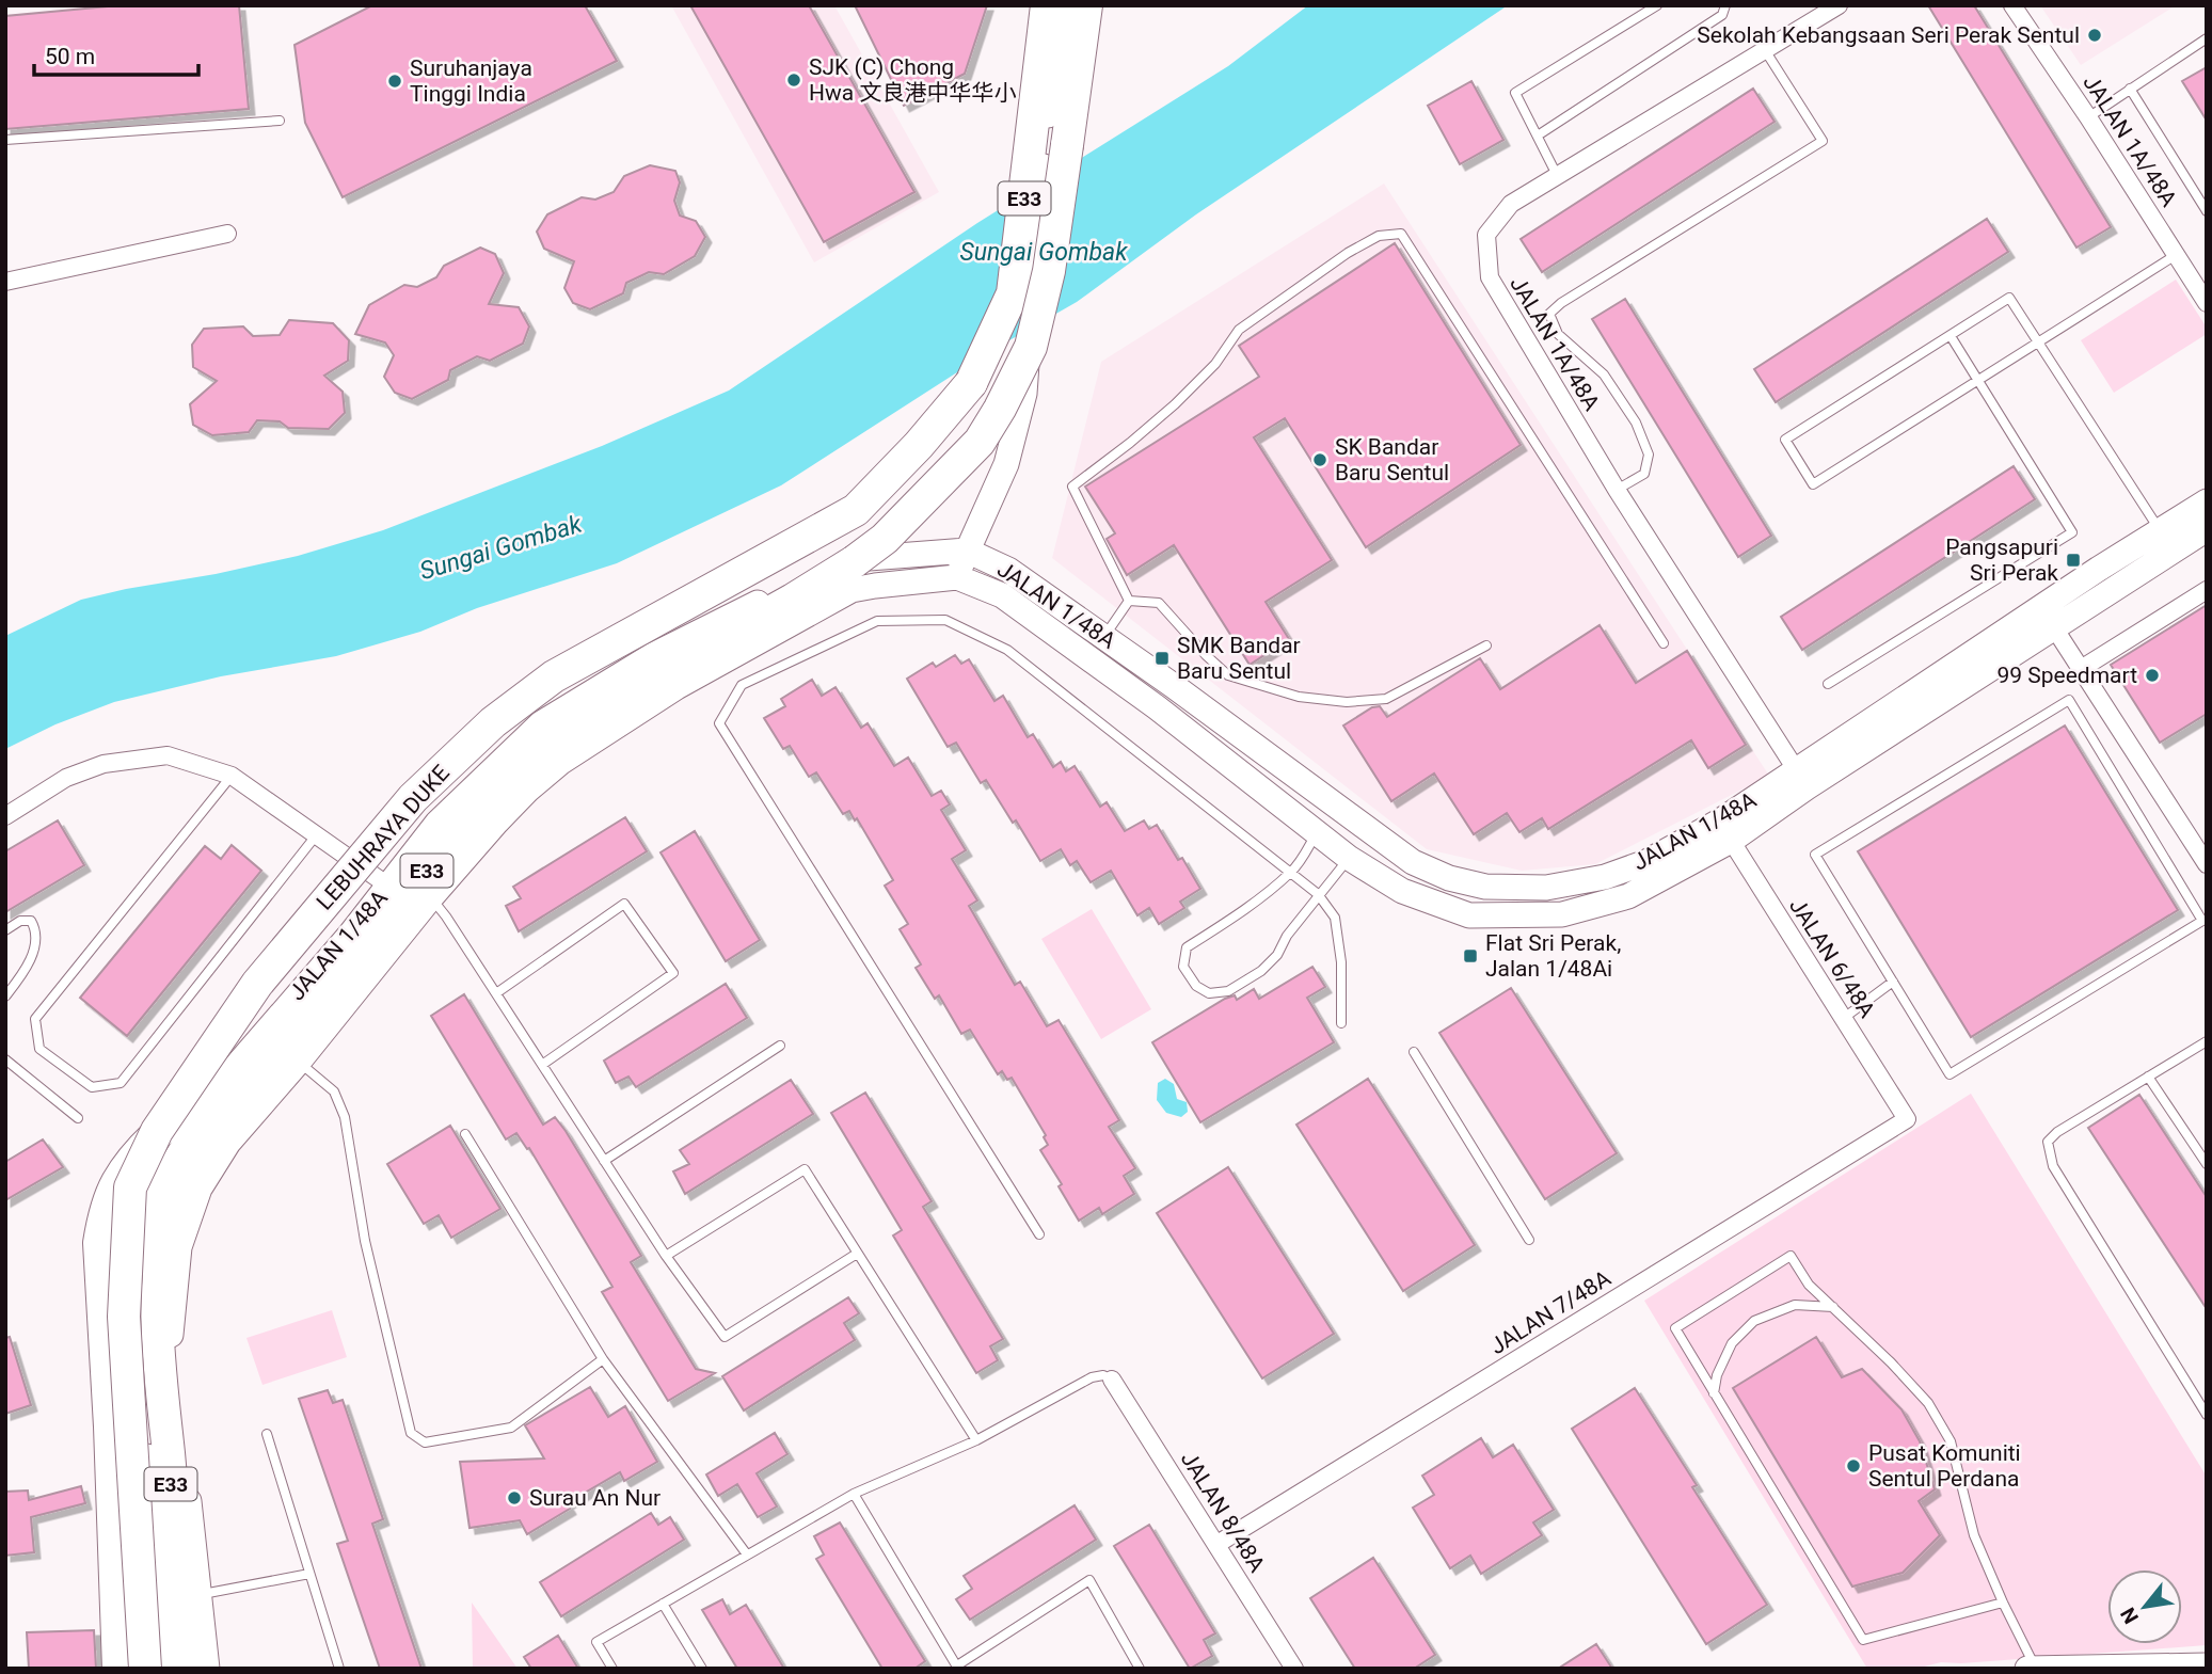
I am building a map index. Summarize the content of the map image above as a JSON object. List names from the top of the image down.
{
  "streets": {
    "highway": ["E33", "LEBUHRAYA DUKE"],
    "main road": ["JALAN 1/48A"],
    "street": [
      "JALAN 1A/48A",
      "JALAN 6/48A",
      "JALAN 7/48A",
      "JALAN 8/48A"
    ]
  },
  "crossings": [
    ["JALAN 1A/48A", "JALAN 1/48A"],
    ["E33", "JALAN 1/48A"],
    ["JALAN 1/48A", "JALAN 6/48A"],
    ["JALAN 6/48A", "JALAN 7/48A"],
    ["JALAN 7/48A", "JALAN 8/48A"]
  ],
  "water": ["Sungai Gombak"],
  "places": {
    "other": [
      "Sekolah Kebangsaan Seri Perak Sentul",
      "SJK (C) Chong Hwa 文良港中华华小",
      "Suruhanjaya Tinggi India",
      "SK Bandar Baru Sentul",
      "99 Speedmart",
      "Pusat Komuniti Sentul Perdana",
      "Surau An Nur"
    ],
    "transit": ["Pangsapuri Sri Perak", "SMK Bandar Baru Sentul", "Flat Sri Perak, Jalan 1/48Ai"]
  },
  "scale_bar": "50 m",
  "north": "bottom left"
}
